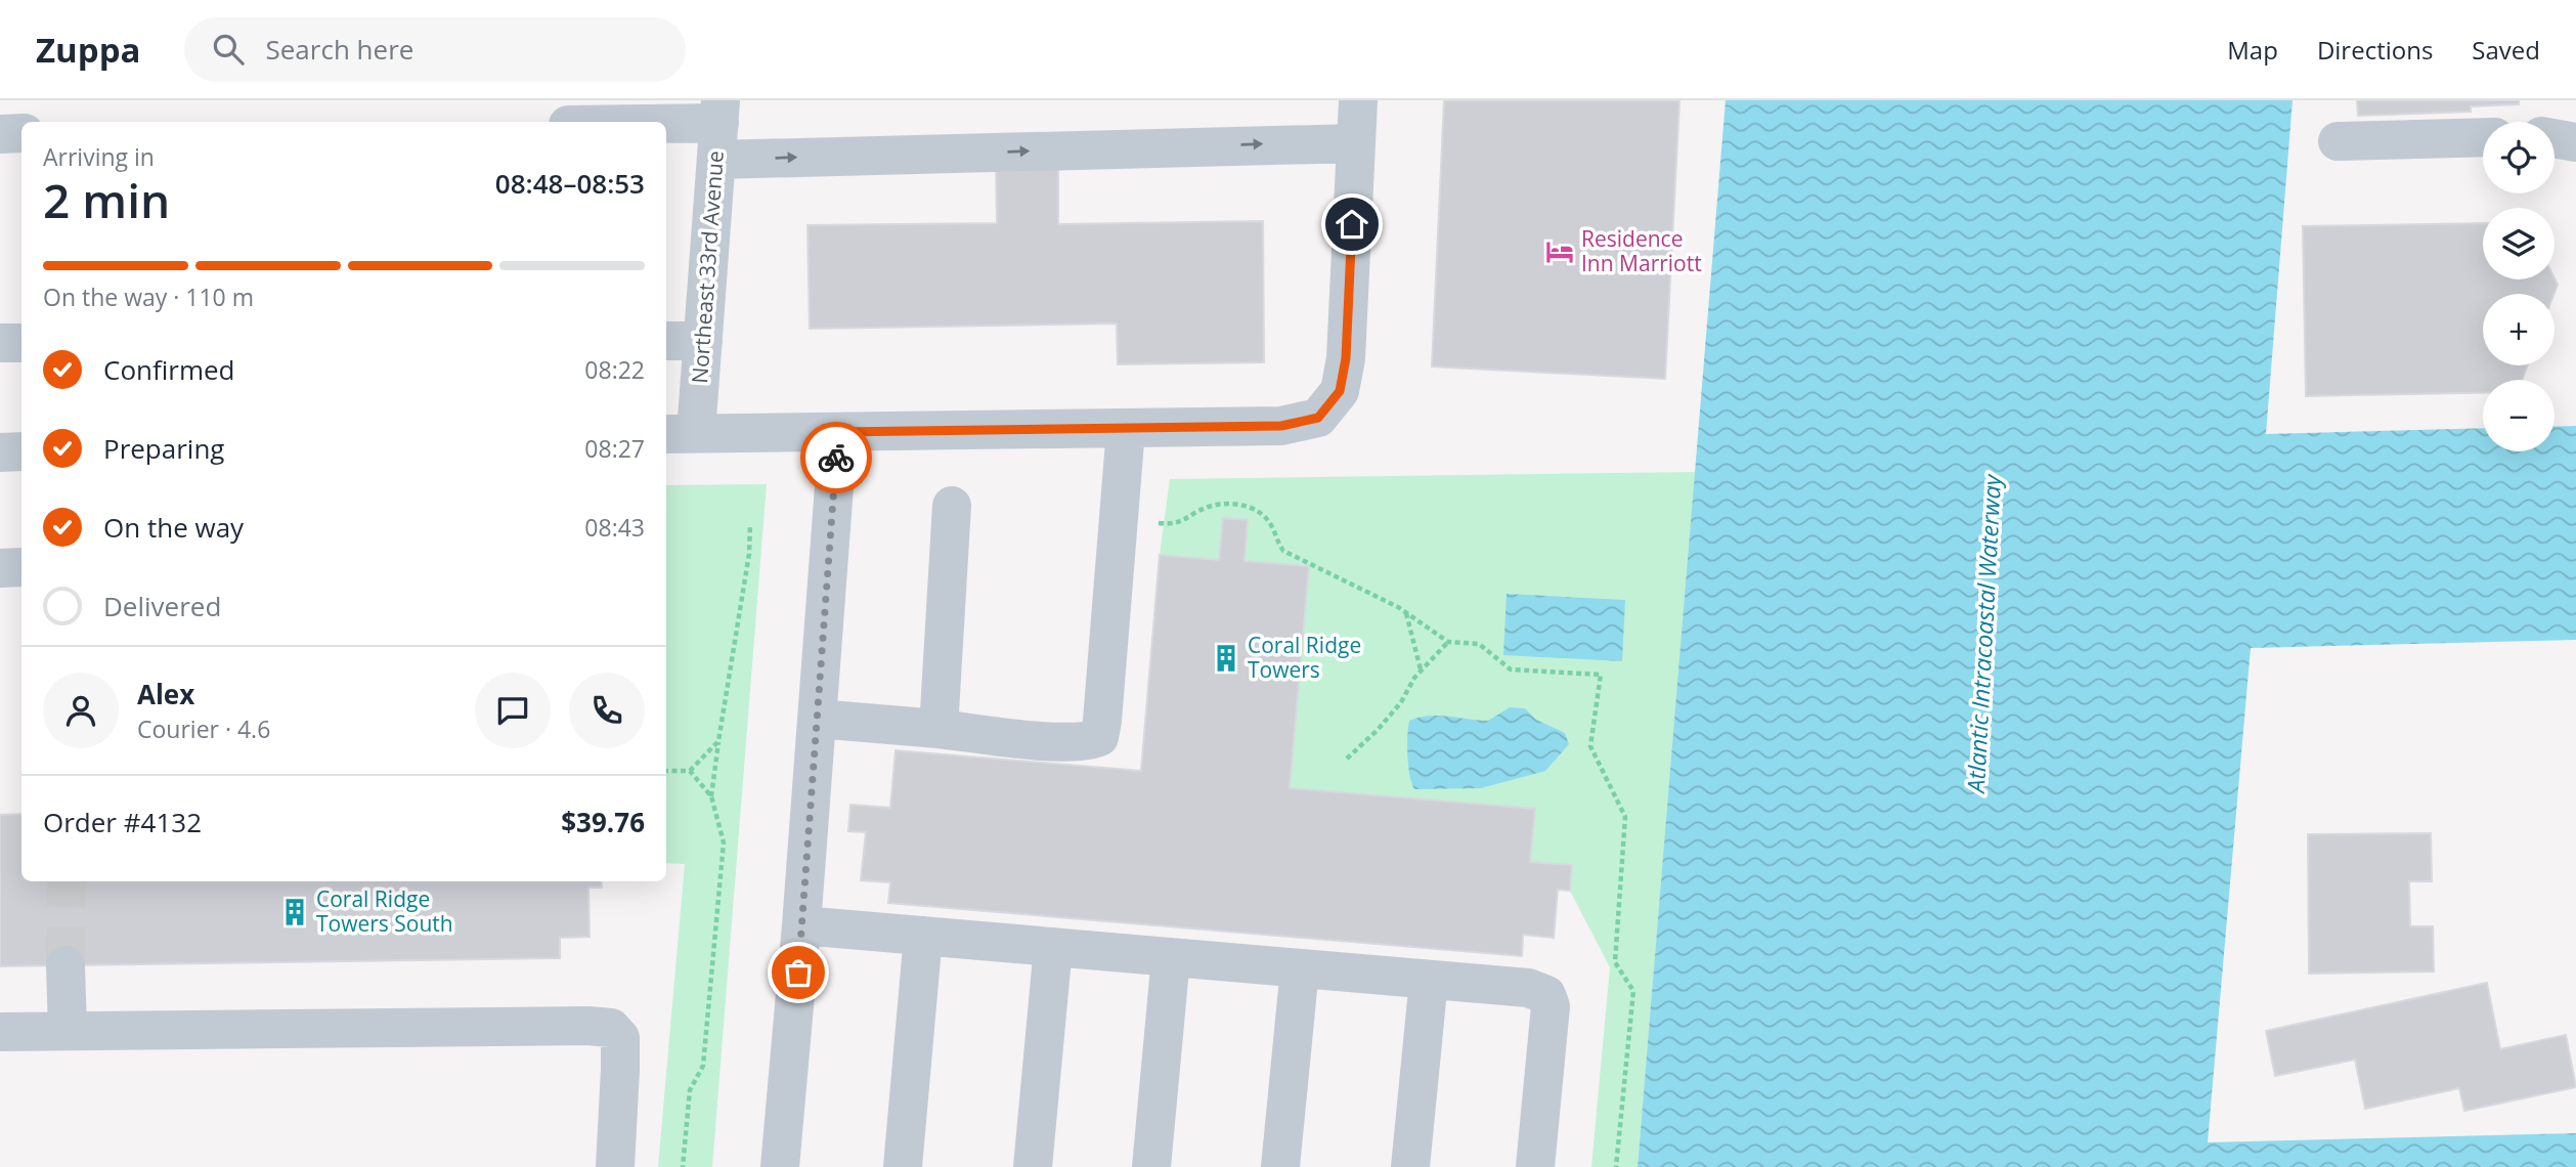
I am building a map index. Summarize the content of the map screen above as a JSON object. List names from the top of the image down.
{
  "streets": {
    "street": ["Northeast 33rd Avenue"]
  },
  "water": ["Atlantic Intracoastal Waterway"],
  "places": {
    "hotel": ["Residence Inn Marriott"],
    "building": ["Coral Ridge Towers", "Coral Ridge Towers South"]
  },
  "page": {
    "header": "Zuppa",
    "search": "Search here",
    "nav": ["Map", "Directions", "Saved"],
    "map_buttons": ["+", "−"],
    "heading": ["2 min", "Arriving in", "08:48–08:53"],
    "panel": [
      "Alex",
      "Courier · 4.6",
      "Order #4132",
      "$39.76"
    ],
    "bar": "On the way · 110 m",
    "list": [
      ["Confirmed", "08:22"],
      ["Preparing", "08:27"],
      ["On the way", "08:43"],
      "Delivered"
    ]
  }
}
